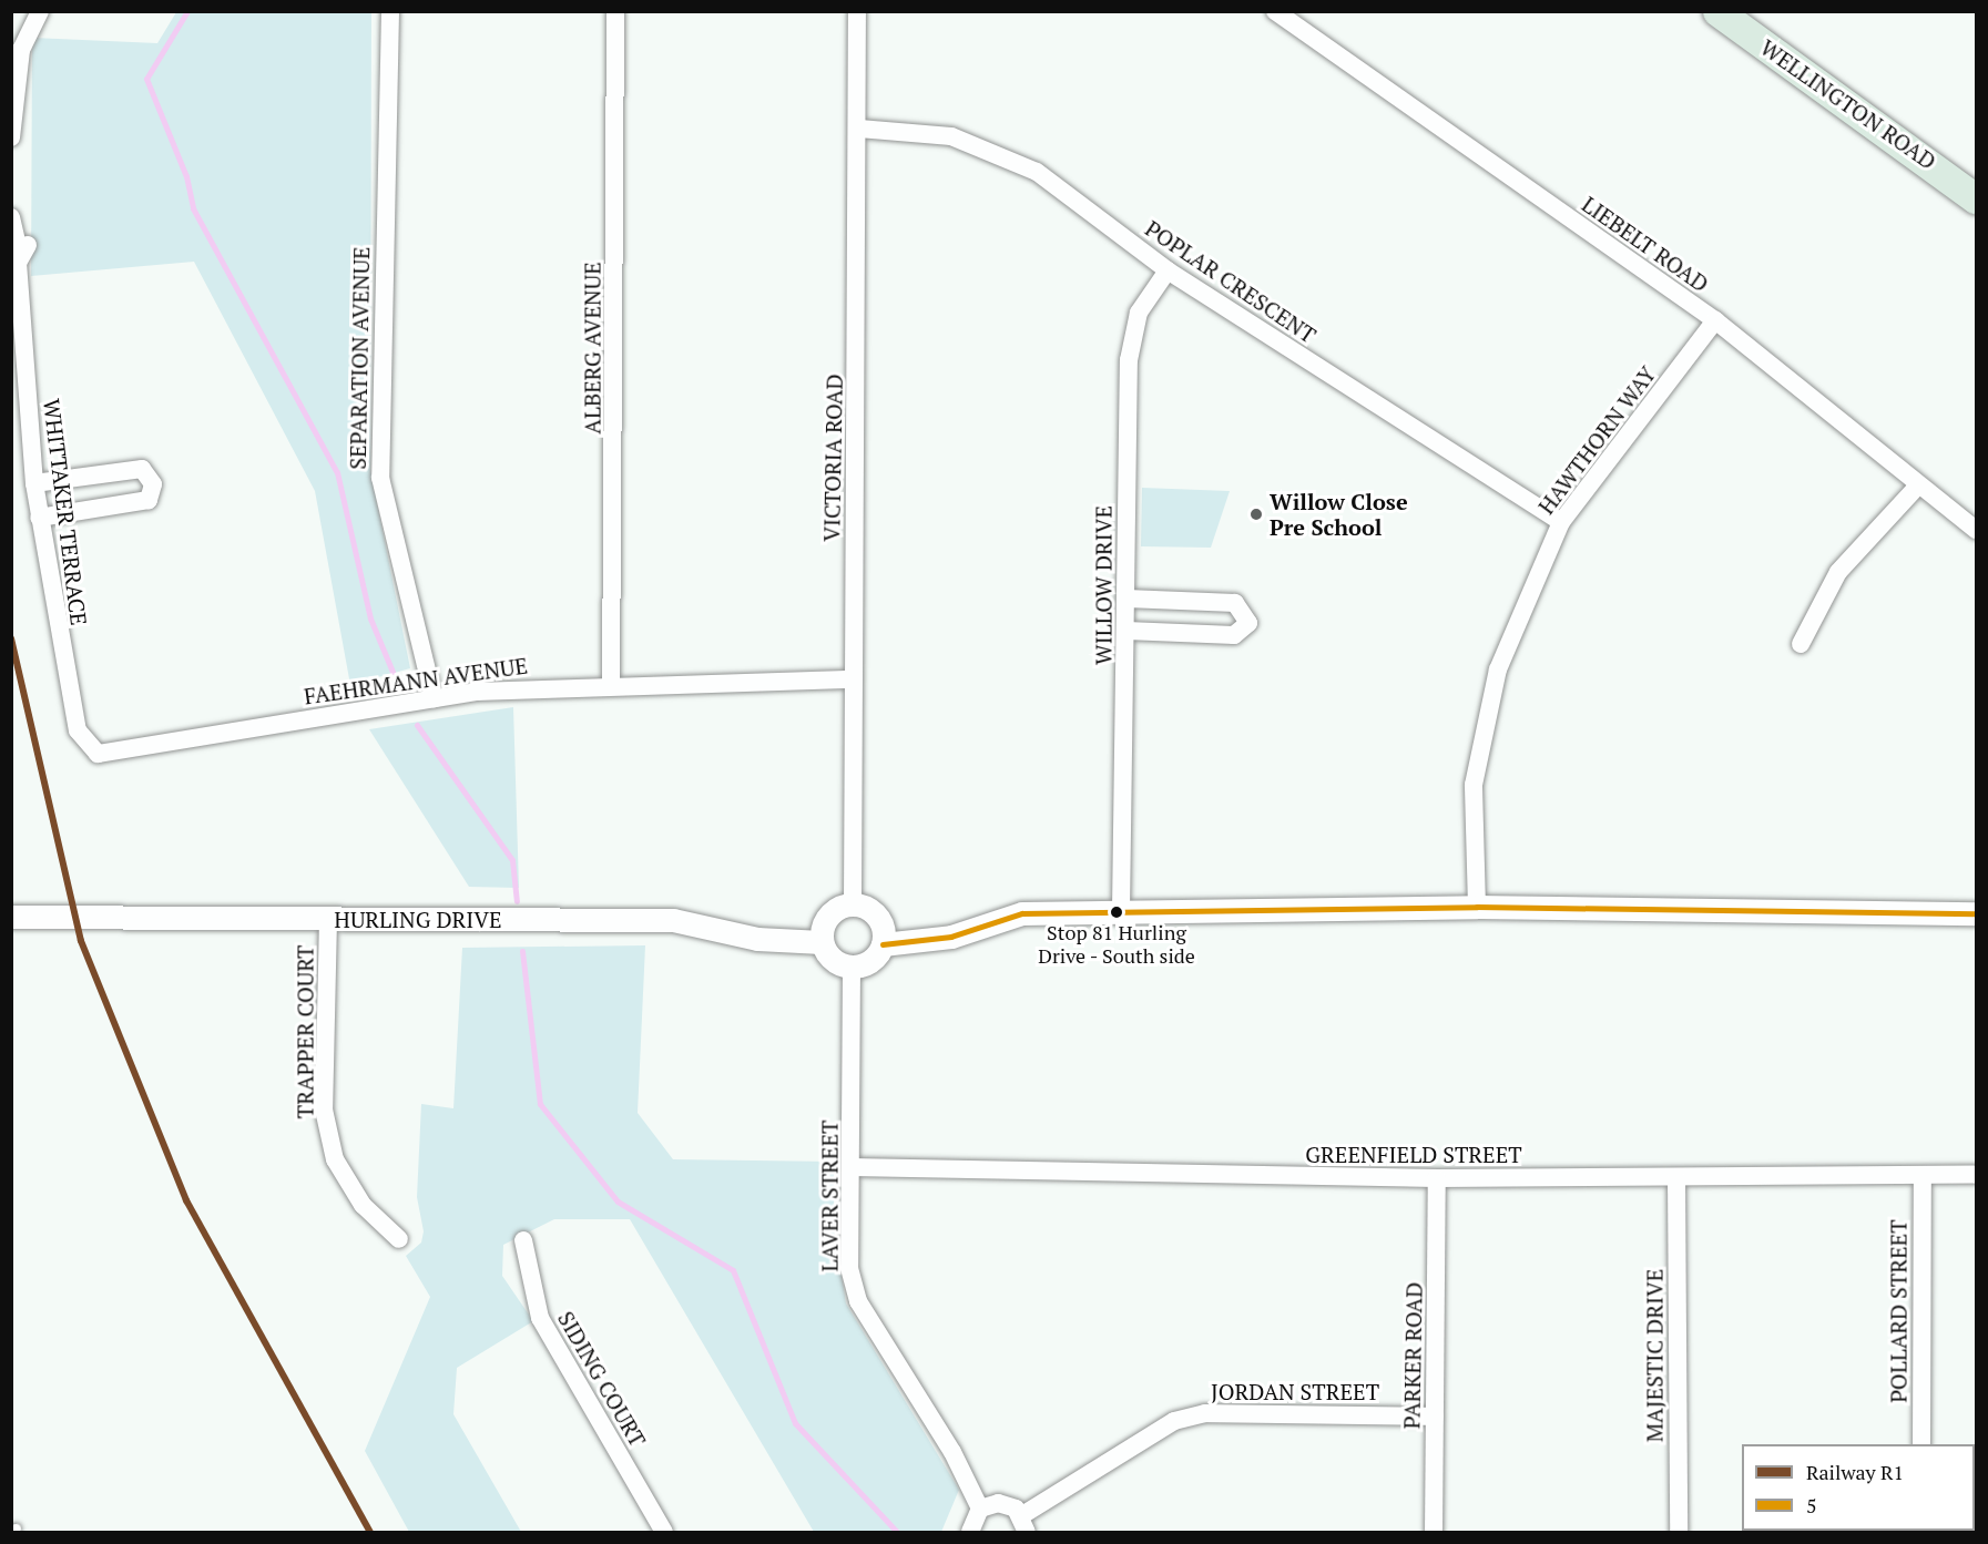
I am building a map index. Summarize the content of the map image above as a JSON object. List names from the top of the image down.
{
  "streets": {
    "main road": ["WELLINGTON ROAD"],
    "street": [
      "LIEBELT ROAD",
      "POPLAR CRESCENT",
      "ALBERG AVENUE",
      "SEPARATION AVENUE",
      "HAWTHORN WAY",
      "VICTORIA ROAD",
      "WHITTAKER TERRACE",
      "WILLOW DRIVE",
      "FAEHRMANN AVENUE",
      "HURLING DRIVE",
      "TRAPPER COURT",
      "GREENFIELD STREET",
      "LAVER STREET",
      "POLLARD STREET",
      "PARKER ROAD",
      "MAJESTIC DRIVE",
      "SIDING COURT",
      "JORDAN STREET"
    ]
  },
  "crossings": [
    ["LIEBELT ROAD", "HAWTHORN WAY"],
    ["POPLAR CRESCENT", "HAWTHORN WAY"],
    ["POPLAR CRESCENT", "VICTORIA ROAD"],
    ["POPLAR CRESCENT", "WILLOW DRIVE"],
    ["ALBERG AVENUE", "FAEHRMANN AVENUE"],
    ["SEPARATION AVENUE", "FAEHRMANN AVENUE"],
    ["VICTORIA ROAD", "FAEHRMANN AVENUE"],
    ["VICTORIA ROAD", "HURLING DRIVE"],
    ["VICTORIA ROAD", "LAVER STREET"],
    ["WHITTAKER TERRACE", "FAEHRMANN AVENUE"],
    ["HURLING DRIVE", "TRAPPER COURT"],
    ["HURLING DRIVE", "LAVER STREET"],
    ["GREENFIELD STREET", "LAVER STREET"],
    ["GREENFIELD STREET", "POLLARD STREET"],
    ["GREENFIELD STREET", "PARKER ROAD"],
    ["GREENFIELD STREET", "MAJESTIC DRIVE"],
    ["PARKER ROAD", "JORDAN STREET"]
  ],
  "places": ["Willow Close Pre School", "Stop 81 Hurling Drive - South side"],
  "lines": ["rail line R1", "transit line 5"],
  "legend": ["Railway R1", "5"]
}
